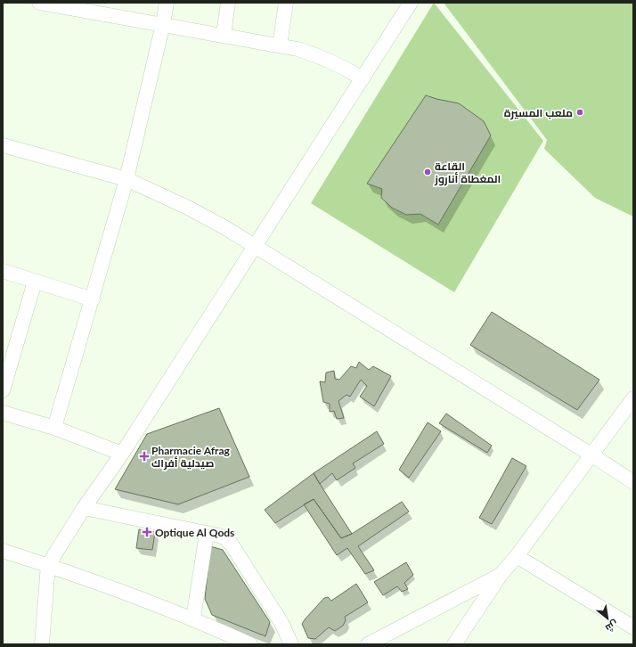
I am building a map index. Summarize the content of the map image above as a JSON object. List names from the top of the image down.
{
  "places": {
    "other": ["ملعب المسيرة", "القاعة المغطاة أناروز"],
    "health": ["Pharmacie Afrag صيدلية أفراك", "Optique Al Qods"]
  },
  "north": "bottom right"
}
